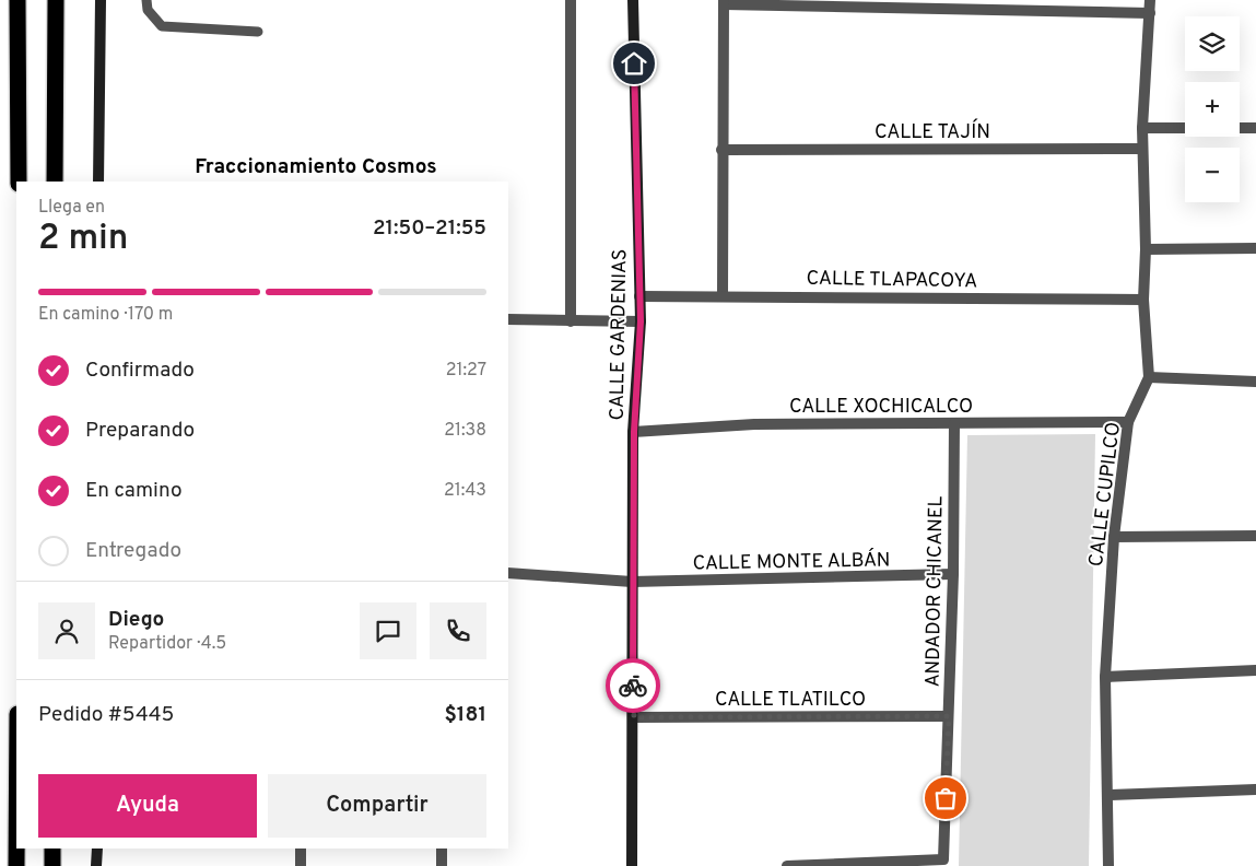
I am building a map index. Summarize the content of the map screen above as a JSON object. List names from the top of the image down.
{
  "streets": {
    "street": [
      "CALLE TAJÍN",
      "CALLE TLAPACOYA",
      "CALLE GARDENIAS",
      "CALLE XOCHICALCO",
      "CALLE CUPILCO",
      "CALLE MONTE ALBÁN",
      "ANDADOR CHICANEL",
      "CALLE TLATILCO"
    ]
  },
  "crossings": [
    ["CALLE TAJÍN", "CALLE CUPILCO"],
    ["CALLE TLAPACOYA", "CALLE GARDENIAS"],
    ["CALLE TLAPACOYA", "CALLE CUPILCO"],
    ["CALLE GARDENIAS", "CALLE XOCHICALCO"],
    ["CALLE GARDENIAS", "CALLE MONTE ALBÁN"],
    ["CALLE GARDENIAS", "CALLE TLATILCO"],
    ["CALLE XOCHICALCO", "CALLE CUPILCO"],
    ["CALLE XOCHICALCO", "ANDADOR CHICANEL"],
    ["CALLE MONTE ALBÁN", "ANDADOR CHICANEL"],
    ["ANDADOR CHICANEL", "CALLE TLATILCO"]
  ],
  "districts": ["Fraccionamiento Cosmos"],
  "page": {
    "map_buttons": ["+", "−"],
    "heading": ["2 min", "Llega en", "21:50–21:55"],
    "panel": [
      "Diego",
      "Repartidor · 4.5",
      "Pedido #5445",
      "$181"
    ],
    "bar": "En camino · 170 m",
    "list": [
      ["Confirmado", "21:27"],
      ["Preparando", "21:38"],
      ["En camino", "21:43"],
      "Entregado"
    ],
    "buttons": ["Ayuda", "Compartir"]
  }
}
